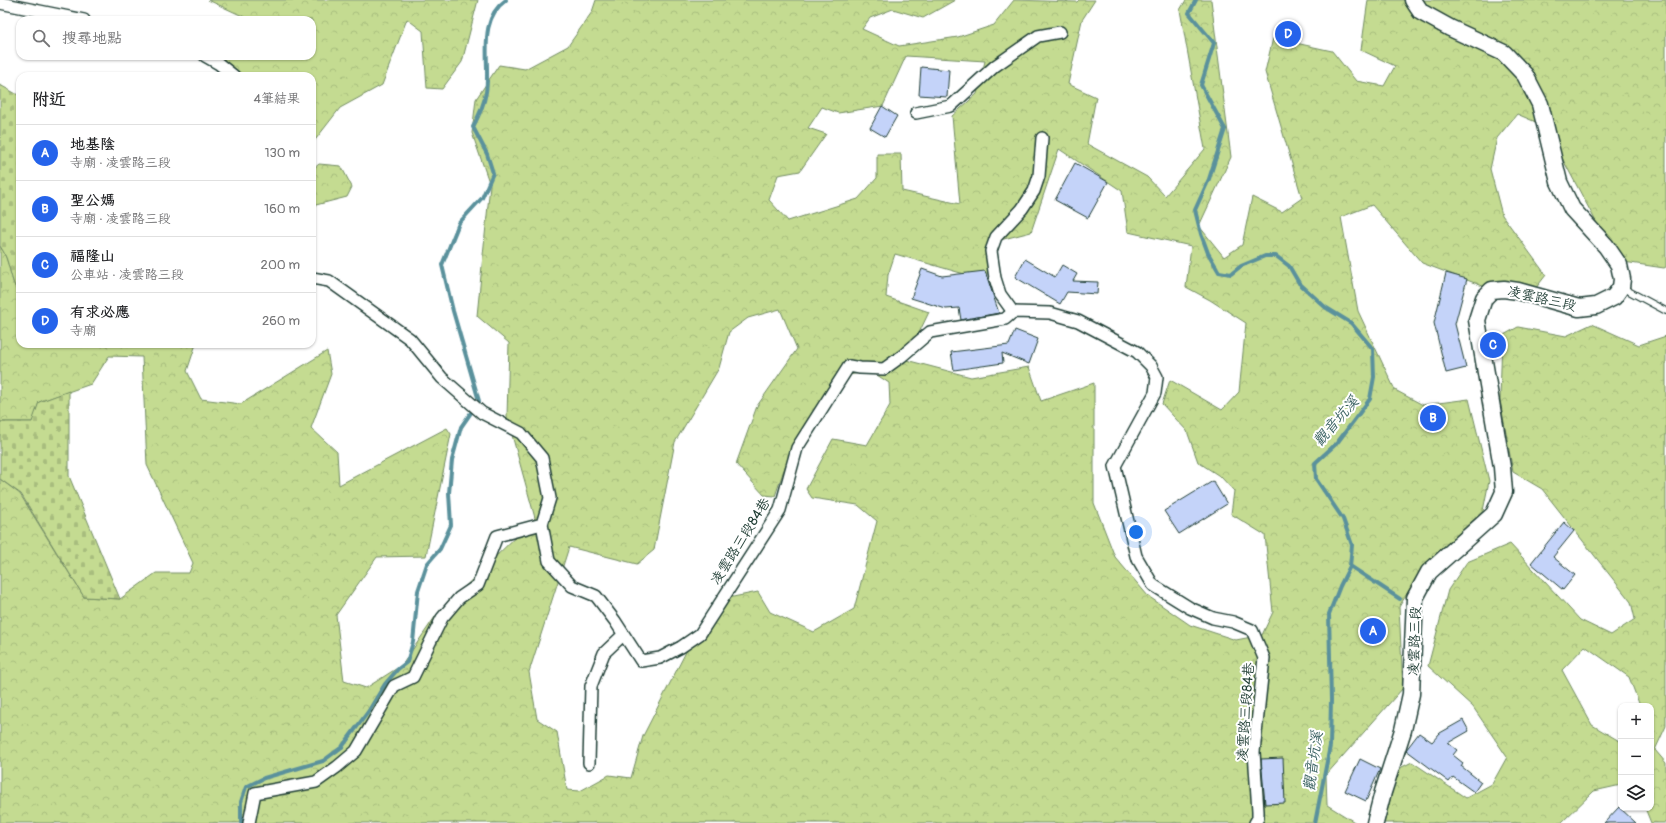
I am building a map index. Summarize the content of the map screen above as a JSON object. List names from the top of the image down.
{
  "streets": {
    "street": ["凌雲路三段", "凌雲路三段84巷"]
  },
  "water": ["觀音坑溪"],
  "page": {
    "search": "搜尋地點",
    "pins": [
      "D",
      "C",
      "B",
      "A"
    ],
    "heading": ["附近", "4筆結果"],
    "list": [
      {
        "mark": "A",
        "name": "地基陰",
        "note": "寺廟 · 凌雲路三段",
        "value": "130 m"
      },
      {
        "mark": "B",
        "name": "聖公媽",
        "note": "寺廟 · 凌雲路三段",
        "value": "160 m"
      },
      {
        "mark": "C",
        "name": "福隆山",
        "note": "公車站 · 凌雲路三段",
        "value": "200 m"
      },
      {
        "mark": "D",
        "name": "有求必應",
        "note": "寺廟",
        "value": "260 m"
      }
    ],
    "map_buttons": ["+", "−"]
  }
}
